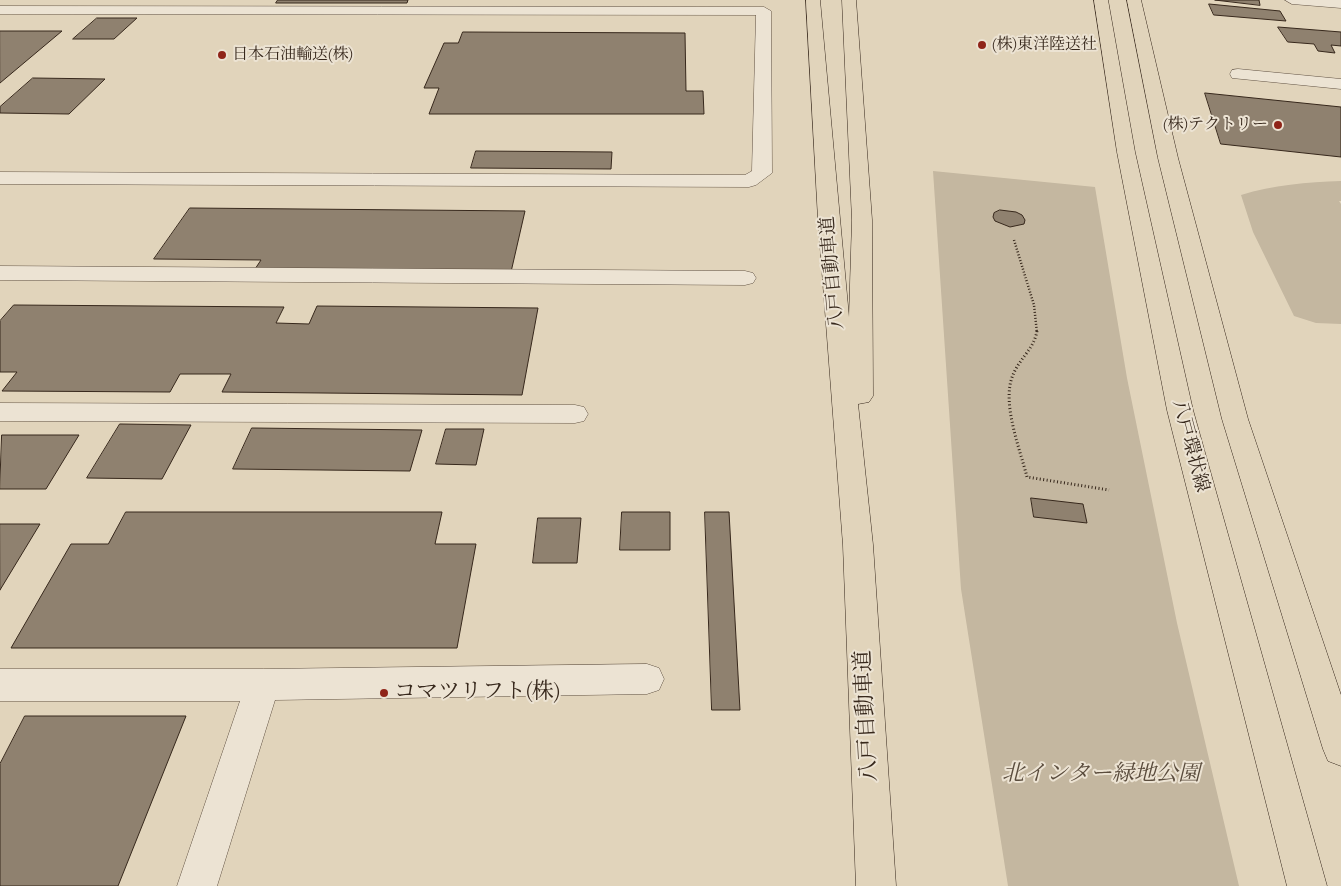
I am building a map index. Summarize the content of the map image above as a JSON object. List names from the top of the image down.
{
  "streets": {
    "main road": ["八戸自動車道", "八戸環状線"]
  },
  "parks": ["北インター緑地公園"],
  "places": [
    "(株)東洋陸送社",
    "日本石油輸送(株)",
    "(株)テクトリー",
    "コマツリフト(株)"
  ]
}
